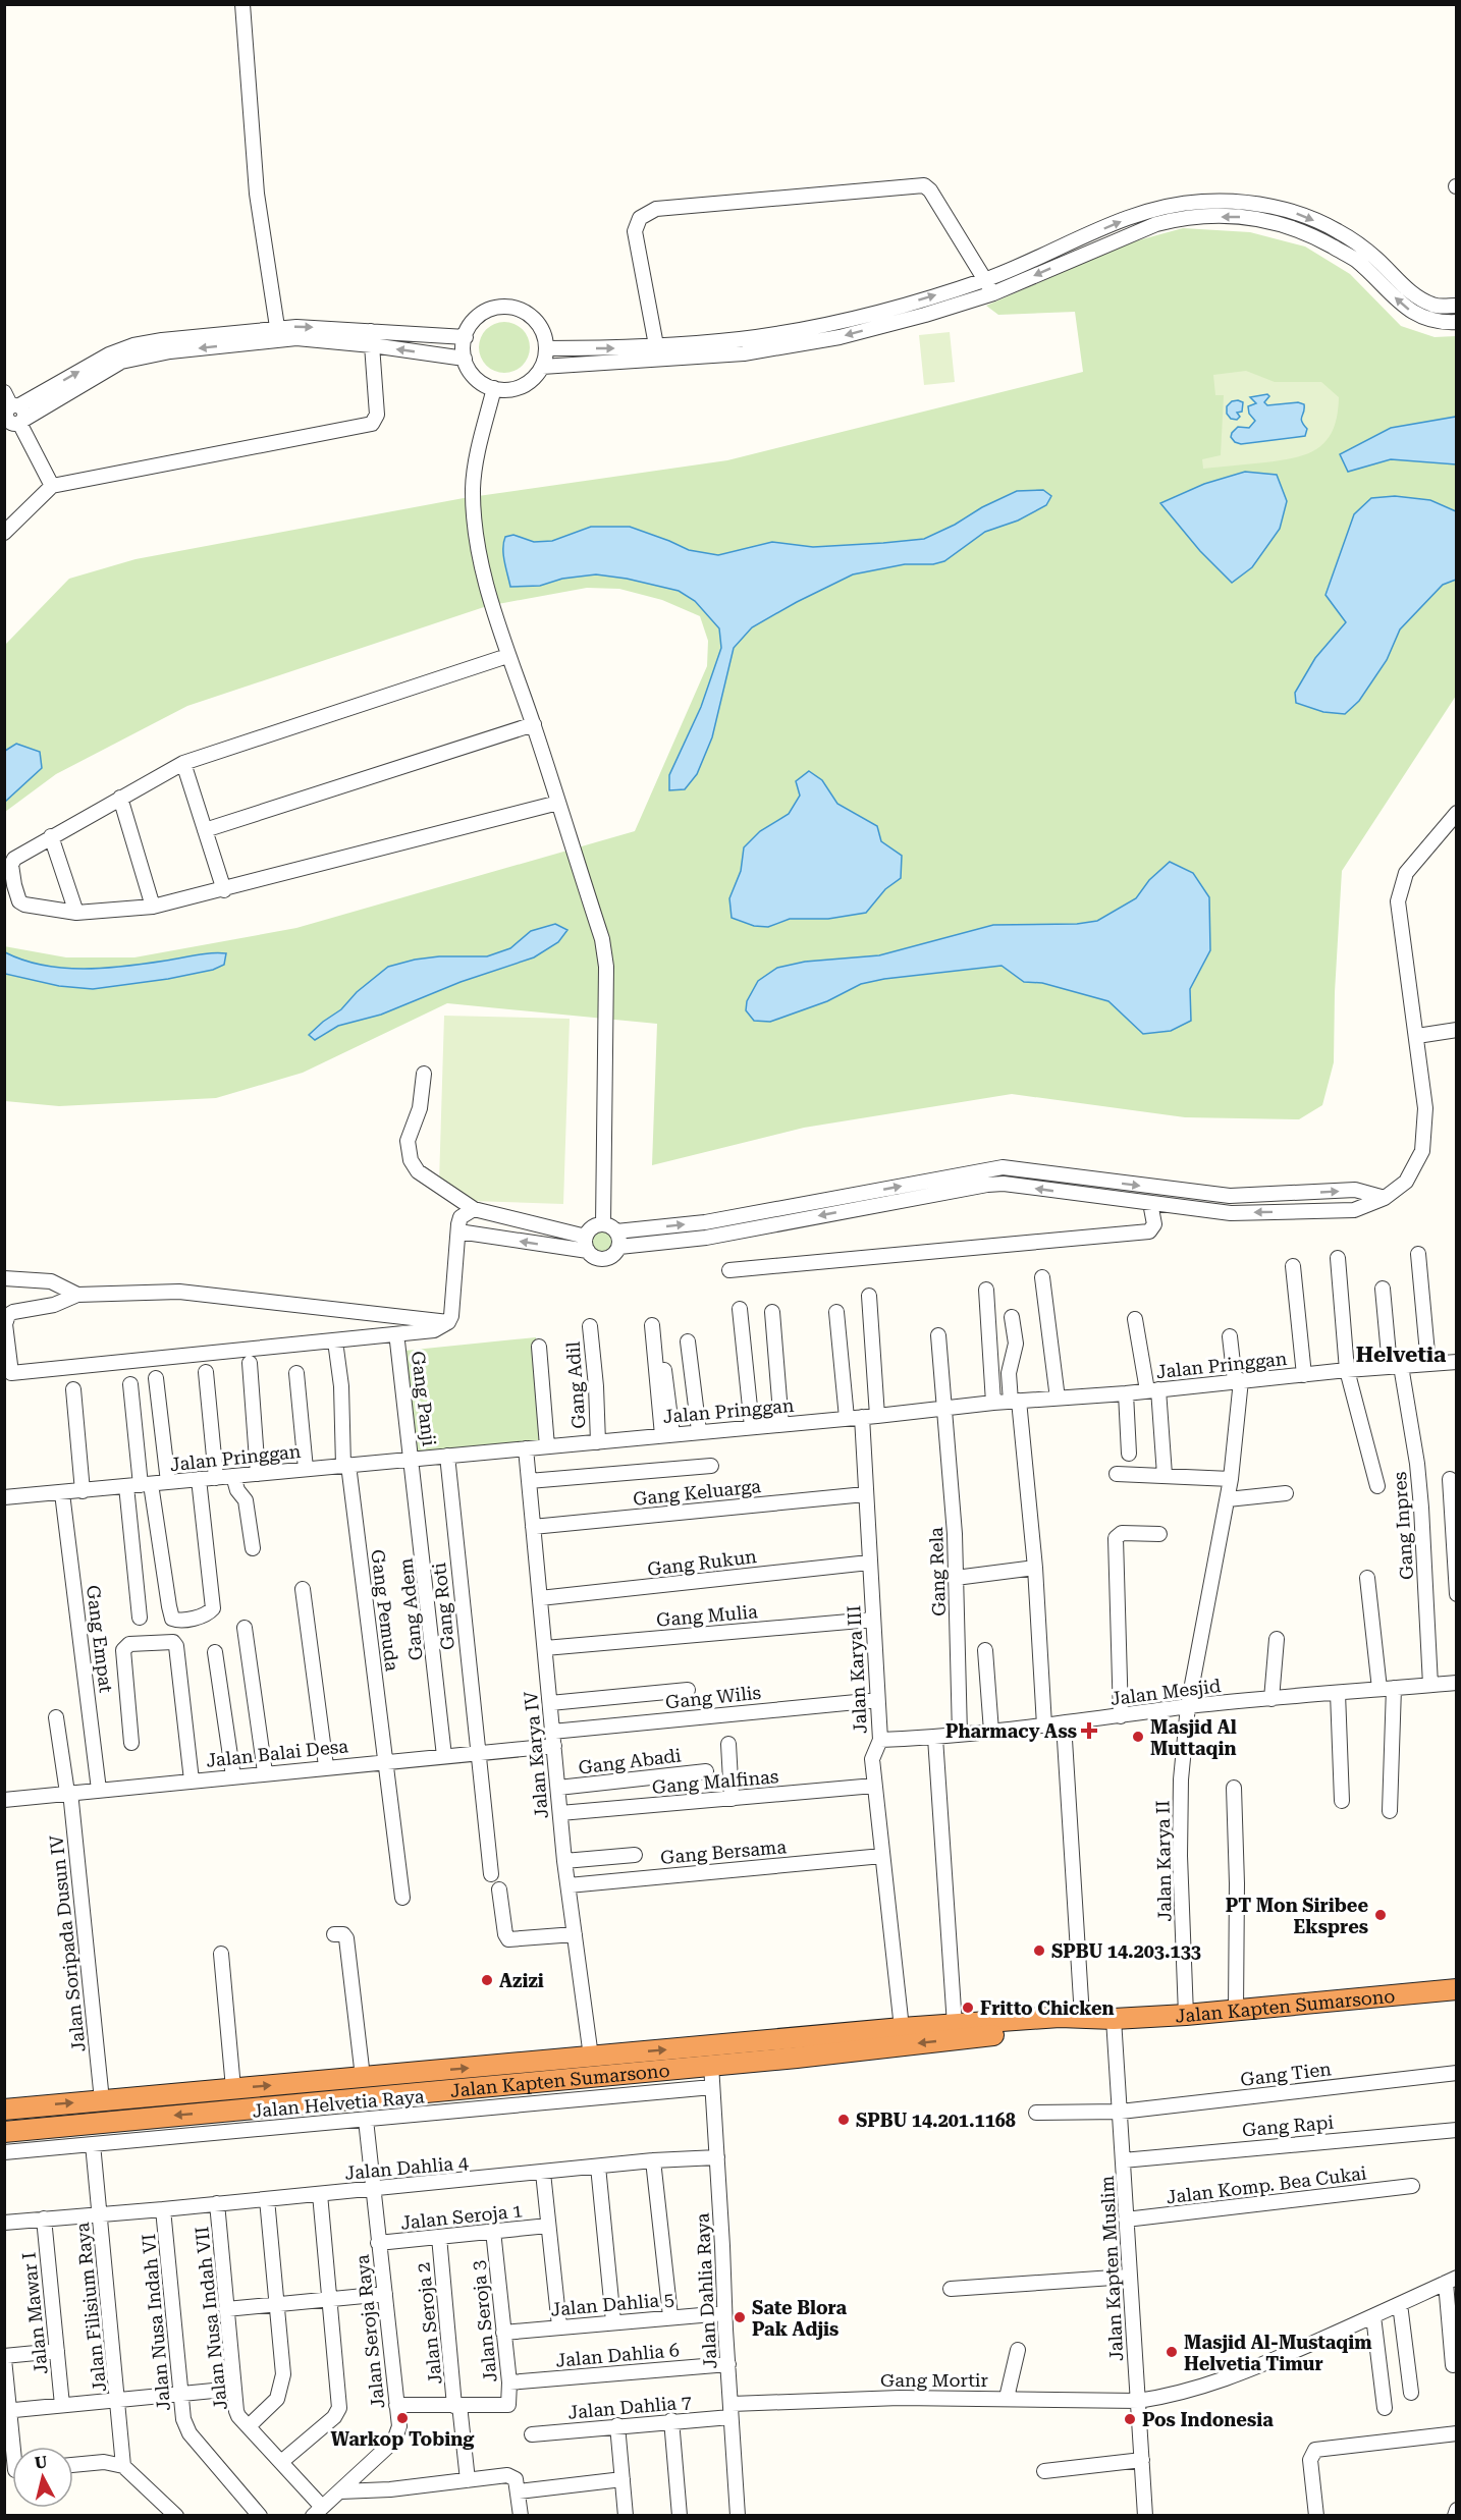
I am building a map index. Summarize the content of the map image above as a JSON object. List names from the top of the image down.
{
  "streets": {
    "highway": ["Jalan Kapten Sumarsono"],
    "street": [
      "Jalan Pringgan",
      "Gang Adil",
      "Gang Panji",
      "Gang Keluarga",
      "Gang Inpres",
      "Gang Rukun",
      "Gang Rela",
      "Gang Roti",
      "Gang Adem",
      "Gang Pemuda",
      "Gang Mulia",
      "Gang Empat",
      "Jalan Karya III",
      "Jalan Mesjid",
      "Gang Wilis",
      "Jalan Balai Desa",
      "Jalan Karya IV",
      "Gang Abadi",
      "Gang Malfinas",
      "Gang Bersama",
      "Jalan Karya II",
      "Jalan Soripada Dusun IV",
      "Gang Tien",
      "Jalan Helvetia Raya",
      "Gang Rapi",
      "Jalan Dahlia 4",
      "Jalan Komp. Bea Cukai",
      "Jalan Seroja 1",
      "Jalan Kapten Muslim",
      "Jalan Dahlia Raya",
      "Jalan Dahlia 5",
      "Jalan Filisium Raya",
      "Jalan Mawar I",
      "Jalan Nusa Indah VII",
      "Jalan Seroja 3",
      "Jalan Nusa Indah VI",
      "Jalan Seroja 2",
      "Jalan Seroja Raya",
      "Jalan Dahlia 6",
      "Gang Mortir",
      "Jalan Dahlia 7"
    ]
  },
  "crossings": [
    ["Jalan Pringgan", "Gang Adil"],
    ["Jalan Pringgan", "Gang Panji"],
    ["Jalan Pringgan", "Gang Inpres"],
    ["Jalan Pringgan", "Gang Rela"],
    ["Jalan Pringgan", "Gang Roti"],
    ["Jalan Pringgan", "Gang Adem"],
    ["Jalan Pringgan", "Gang Pemuda"],
    ["Jalan Pringgan", "Gang Empat"],
    ["Jalan Pringgan", "Jalan Karya III"],
    ["Jalan Pringgan", "Jalan Karya IV"],
    ["Jalan Pringgan", "Jalan Karya II"],
    ["Gang Panji", "Gang Adem"],
    ["Gang Keluarga", "Jalan Karya III"],
    ["Gang Keluarga", "Jalan Karya IV"],
    ["Gang Inpres", "Jalan Mesjid"],
    ["Gang Rukun", "Jalan Karya III"],
    ["Gang Rukun", "Jalan Karya IV"],
    ["Gang Rela", "Jalan Mesjid"],
    ["Gang Roti", "Jalan Balai Desa"],
    ["Gang Adem", "Jalan Balai Desa"],
    ["Gang Pemuda", "Jalan Balai Desa"],
    ["Gang Mulia", "Jalan Karya III"],
    ["Gang Mulia", "Jalan Karya IV"],
    ["Gang Empat", "Jalan Balai Desa"],
    ["Jalan Karya III", "Jalan Mesjid"],
    ["Jalan Karya III", "Gang Wilis"],
    ["Jalan Karya III", "Gang Malfinas"],
    ["Jalan Karya III", "Gang Bersama"],
    ["Jalan Karya III", "Jalan Kapten Sumarsono"],
    ["Jalan Mesjid", "Jalan Karya II"],
    ["Gang Wilis", "Jalan Balai Desa"],
    ["Gang Wilis", "Jalan Karya IV"],
    ["Jalan Balai Desa", "Jalan Karya IV"],
    ["Jalan Balai Desa", "Jalan Soripada Dusun IV"],
    ["Jalan Karya IV", "Gang Abadi"],
    ["Jalan Karya IV", "Gang Malfinas"],
    ["Jalan Karya IV", "Gang Bersama"],
    ["Jalan Karya IV", "Jalan Kapten Sumarsono"],
    ["Jalan Karya II", "Jalan Kapten Sumarsono"],
    ["Jalan Soripada Dusun IV", "Jalan Kapten Sumarsono"],
    ["Jalan Kapten Sumarsono", "Jalan Kapten Muslim"],
    ["Jalan Kapten Sumarsono", "Jalan Dahlia Raya"],
    ["Gang Tien", "Jalan Kapten Muslim"],
    ["Jalan Helvetia Raya", "Jalan Dahlia Raya"],
    ["Jalan Helvetia Raya", "Jalan Filisium Raya"],
    ["Jalan Helvetia Raya", "Jalan Seroja Raya"],
    ["Gang Rapi", "Jalan Kapten Muslim"],
    ["Jalan Dahlia 4", "Jalan Dahlia Raya"],
    ["Jalan Dahlia 4", "Jalan Filisium Raya"],
    ["Jalan Dahlia 4", "Jalan Mawar I"],
    ["Jalan Dahlia 4", "Jalan Nusa Indah VII"],
    ["Jalan Dahlia 4", "Jalan Nusa Indah VI"],
    ["Jalan Dahlia 4", "Jalan Seroja Raya"],
    ["Jalan Komp. Bea Cukai", "Jalan Kapten Muslim"],
    ["Jalan Seroja 1", "Jalan Seroja 3"],
    ["Jalan Seroja 1", "Jalan Seroja 2"],
    ["Jalan Seroja 1", "Jalan Seroja Raya"],
    ["Jalan Kapten Muslim", "Gang Mortir"],
    ["Jalan Dahlia Raya", "Jalan Dahlia 5"],
    ["Jalan Dahlia Raya", "Jalan Dahlia 6"],
    ["Jalan Dahlia Raya", "Gang Mortir"],
    ["Jalan Dahlia Raya", "Jalan Dahlia 7"],
    ["Jalan Dahlia 5", "Jalan Seroja 3"],
    ["Jalan Nusa Indah VII", "Jalan Seroja Raya"],
    ["Jalan Seroja 3", "Jalan Seroja 2"],
    ["Jalan Seroja 3", "Jalan Seroja Raya"],
    ["Jalan Seroja 3", "Jalan Dahlia 6"],
    ["Gang Mortir", "Jalan Dahlia 7"]
  ],
  "districts": ["Helvetia"],
  "places": {
    "health": ["Pharmacy Ass"],
    "other": [
      "Masjid Al Muttaqin",
      "PT Mon Siribee Ekspres",
      "SPBU 14.203.133",
      "Azizi",
      "Fritto Chicken",
      "SPBU 14.201.1168",
      "Sate Blora Pak Adjis",
      "Masjid Al-Mustaqim Helvetia Timur",
      "Warkop Tobing",
      "Pos Indonesia"
    ]
  },
  "north": "top"
}
